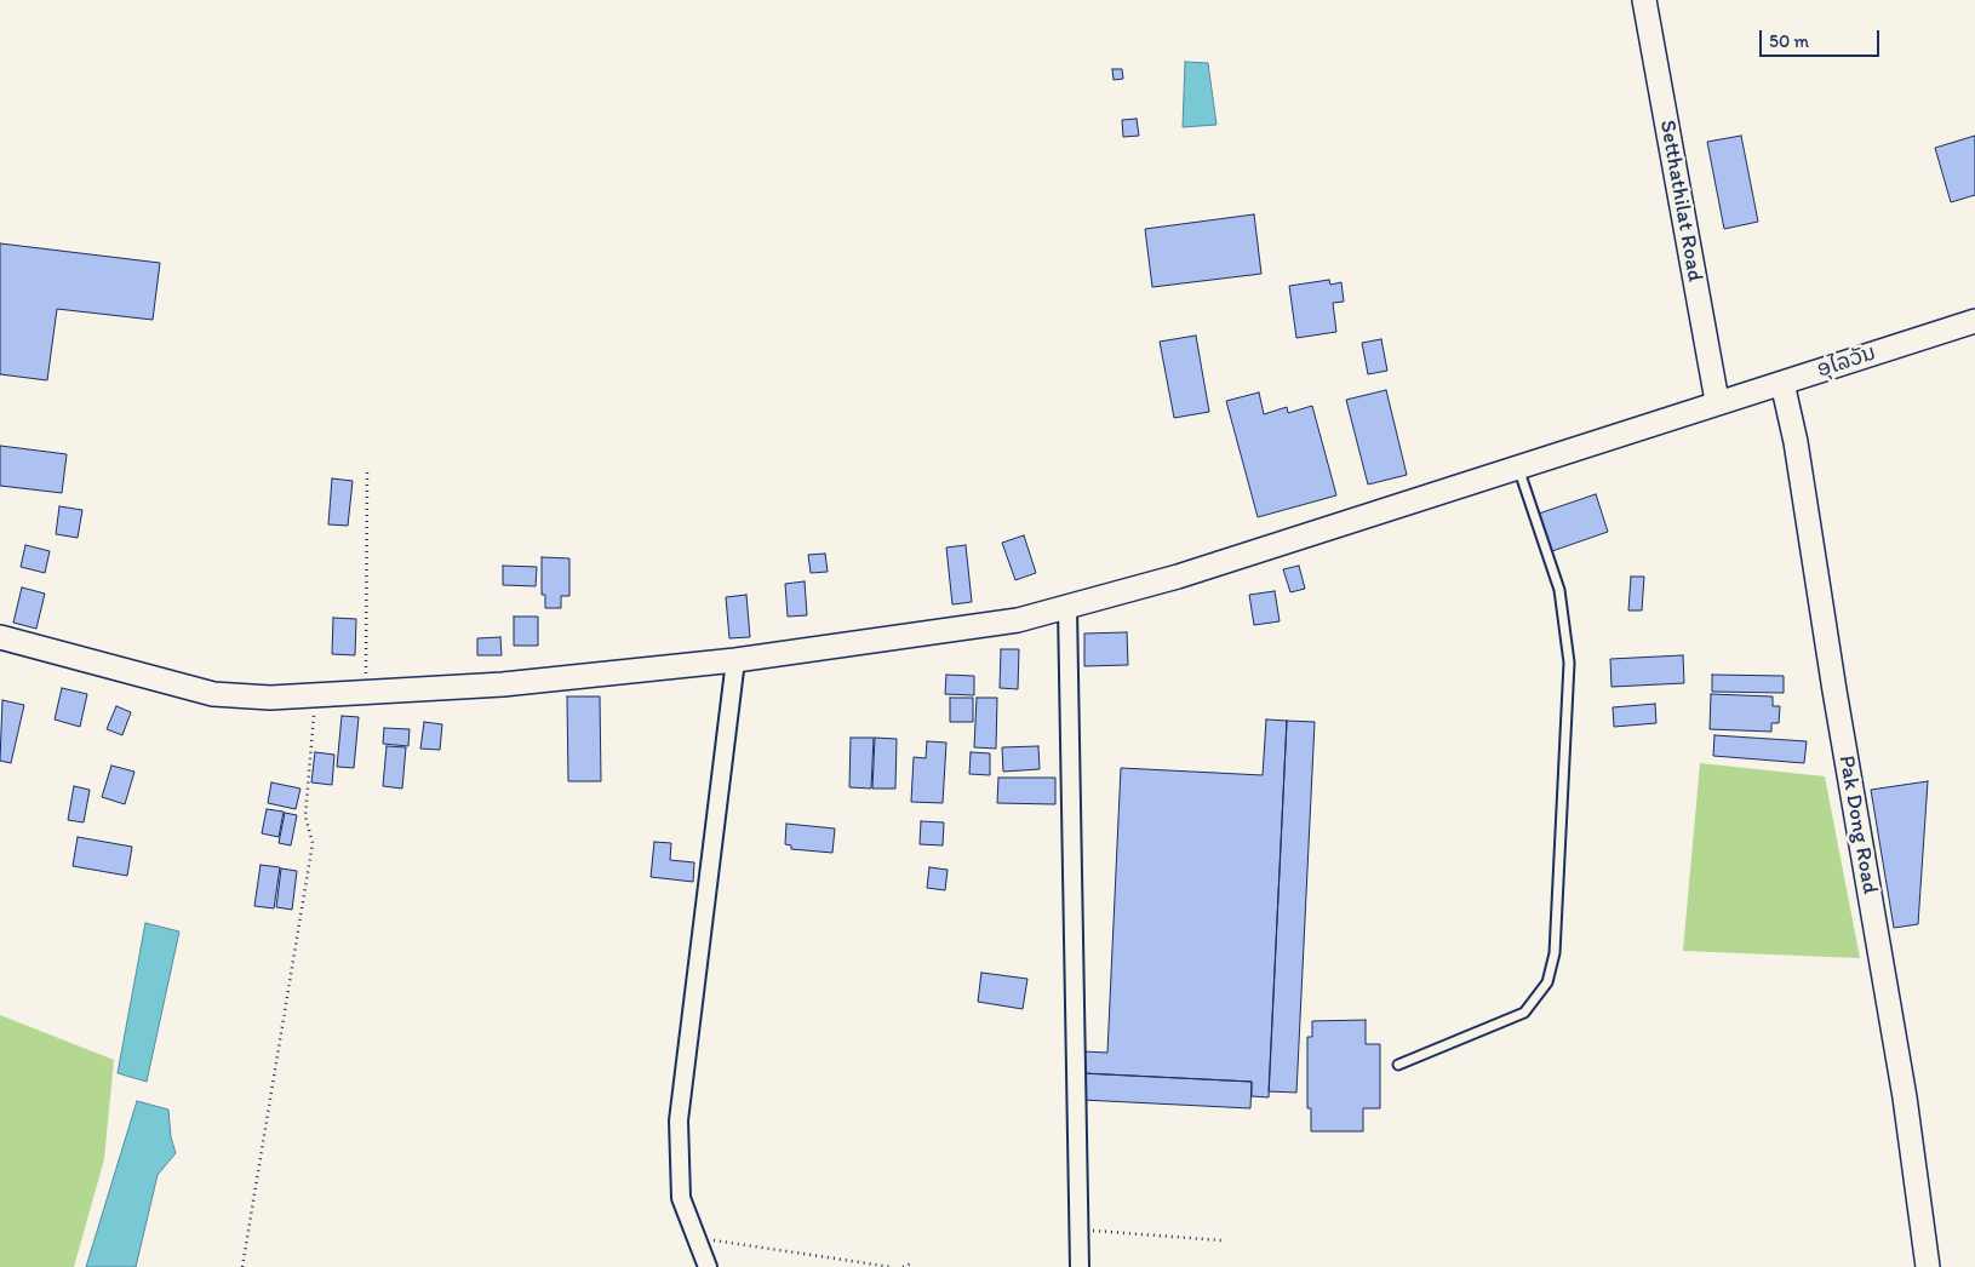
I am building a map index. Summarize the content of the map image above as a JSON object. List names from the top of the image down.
{
  "streets": {
    "street": ["Setthathilat Road", "ອຸໄລວັນ", "Pak Dong Road"]
  },
  "crossings": [
    ["Setthathilat Road", "ອຸໄລວັນ"],
    ["ອຸໄລວັນ", "Pak Dong Road"]
  ],
  "scale_bar": "50 m"
}
